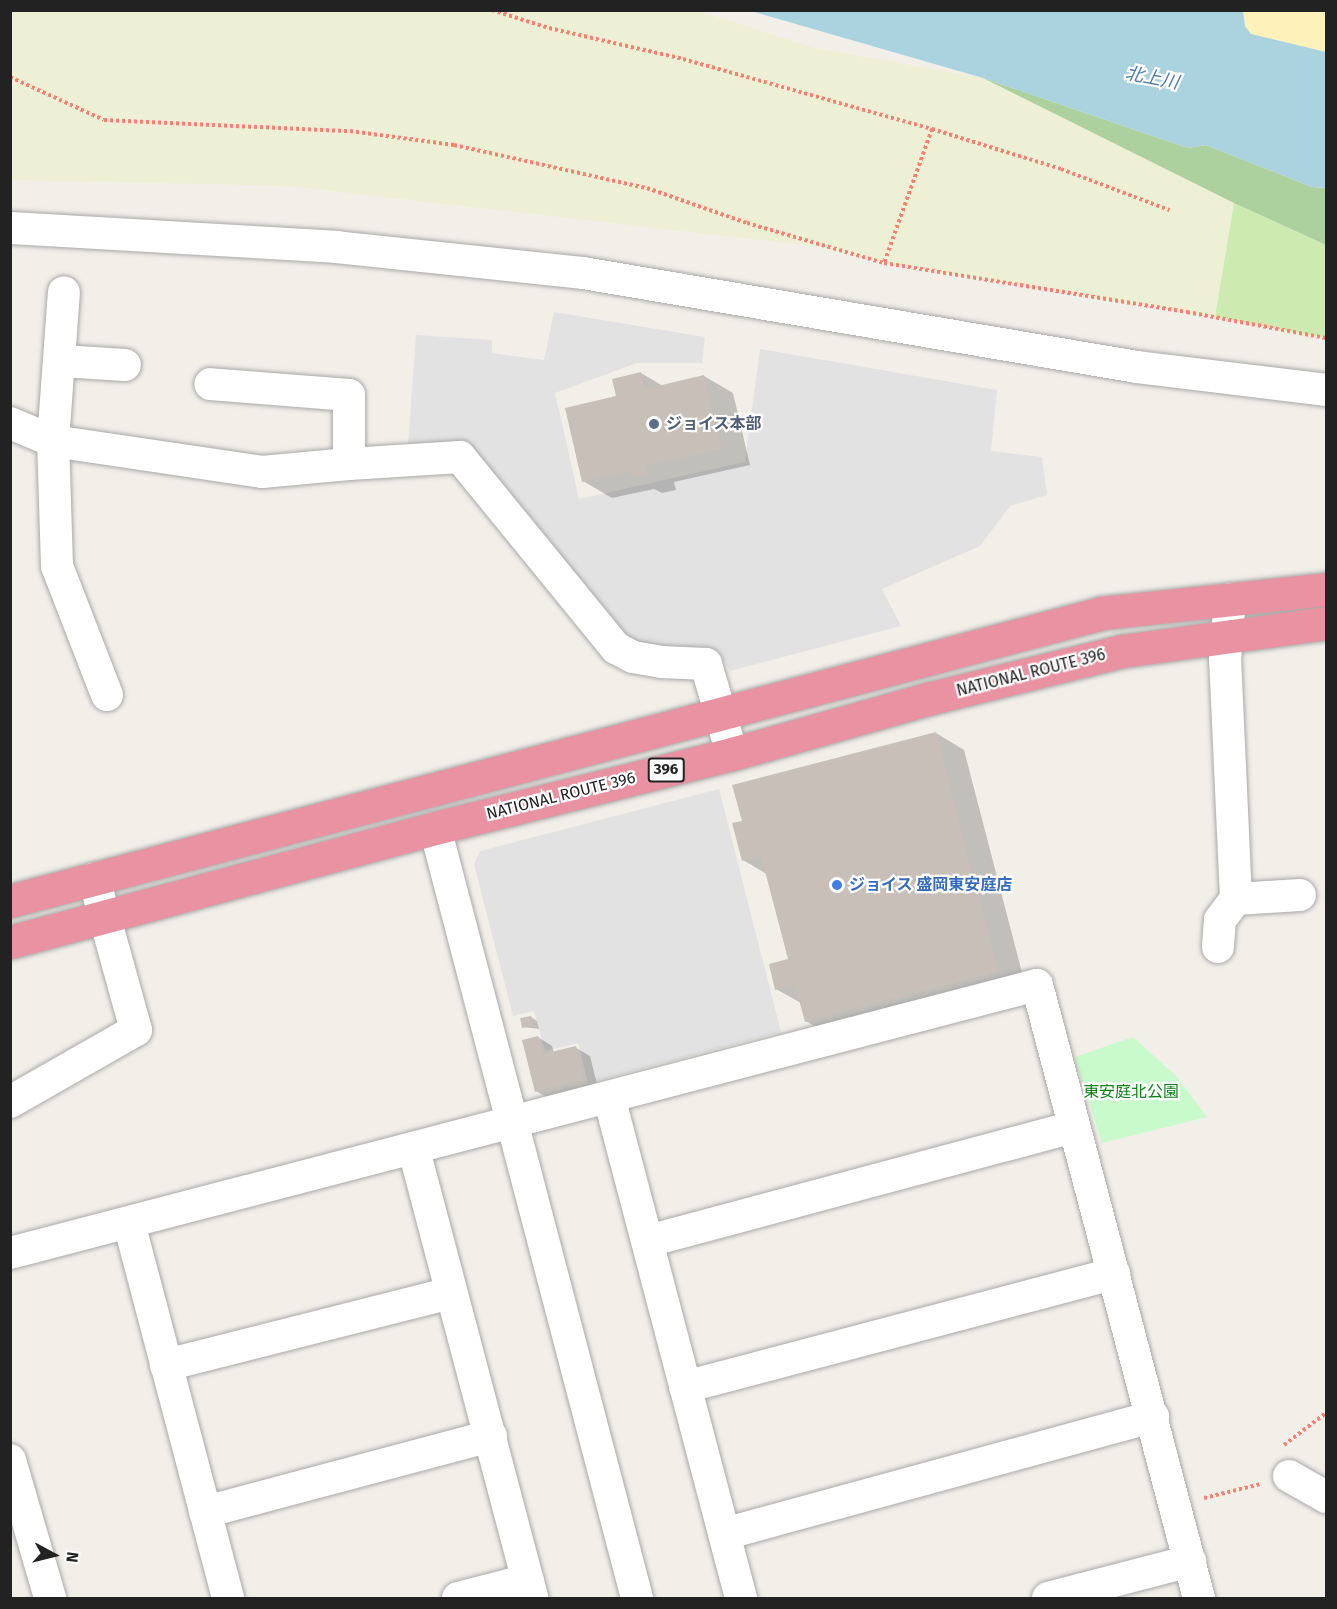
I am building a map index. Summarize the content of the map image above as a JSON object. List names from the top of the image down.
{
  "streets": {
    "highway": ["NATIONAL ROUTE 396", "396"]
  },
  "water": ["北上川"],
  "parks": ["東安庭北公園"],
  "places": ["ジョイス本部", "ジョイス 盛岡東安庭店"],
  "north": "right"
}
